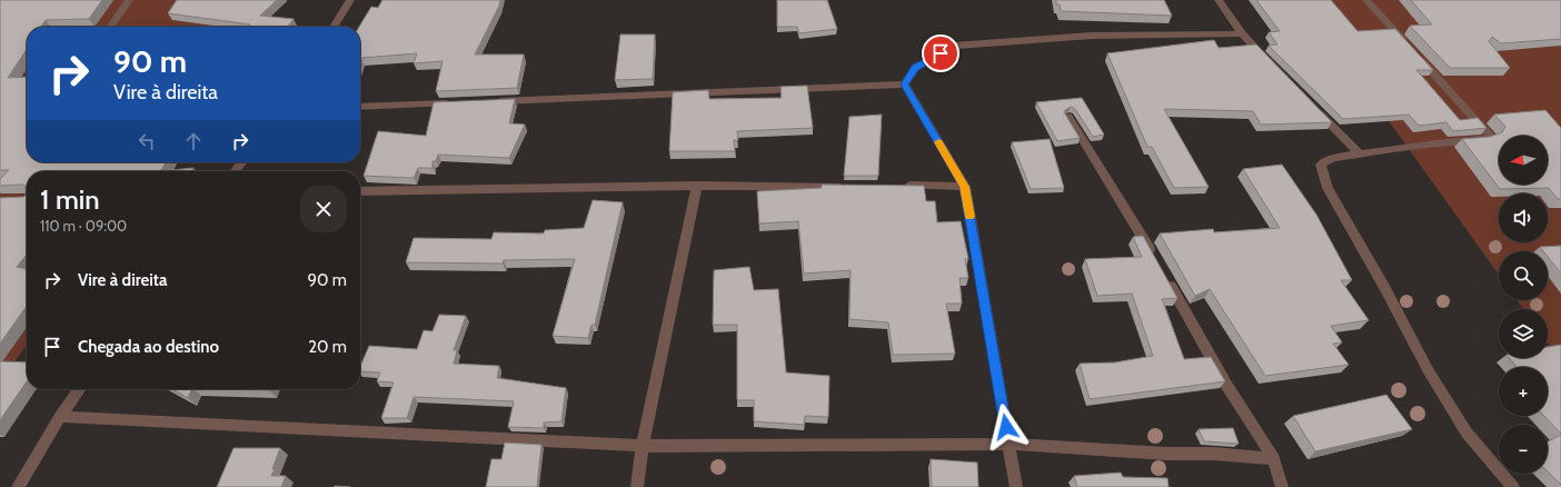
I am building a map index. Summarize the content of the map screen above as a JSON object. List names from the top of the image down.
{
  "north": "left",
  "page": {
    "turn": ["90 m", "Vire à direita"],
    "map_buttons": ["+", "−"],
    "heading": ["1 min", "110 m · 09:00"],
    "list": [
      {
        "name": "Vire à direita",
        "value": "90 m"
      },
      {
        "name": "Chegada ao destino",
        "value": "20 m"
      }
    ]
  }
}
